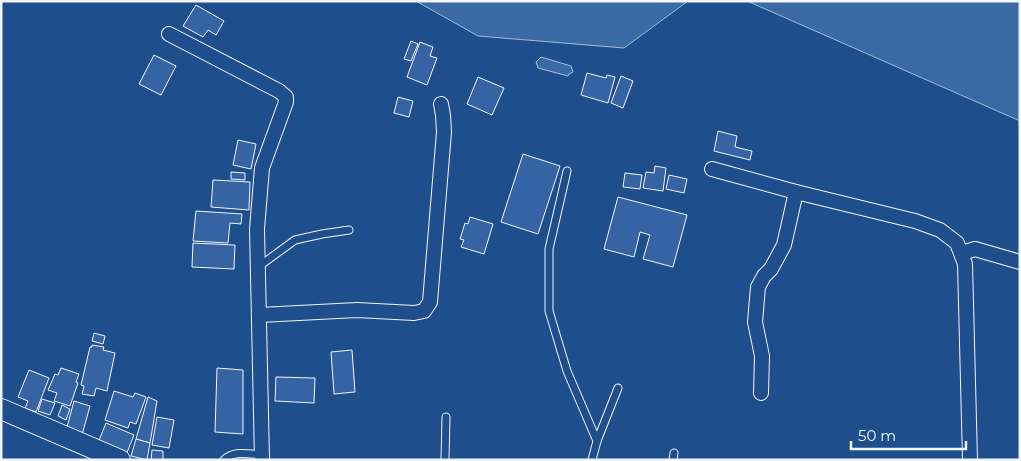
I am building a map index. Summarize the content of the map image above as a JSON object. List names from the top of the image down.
{
  "scale_bar": "50 m"
}
